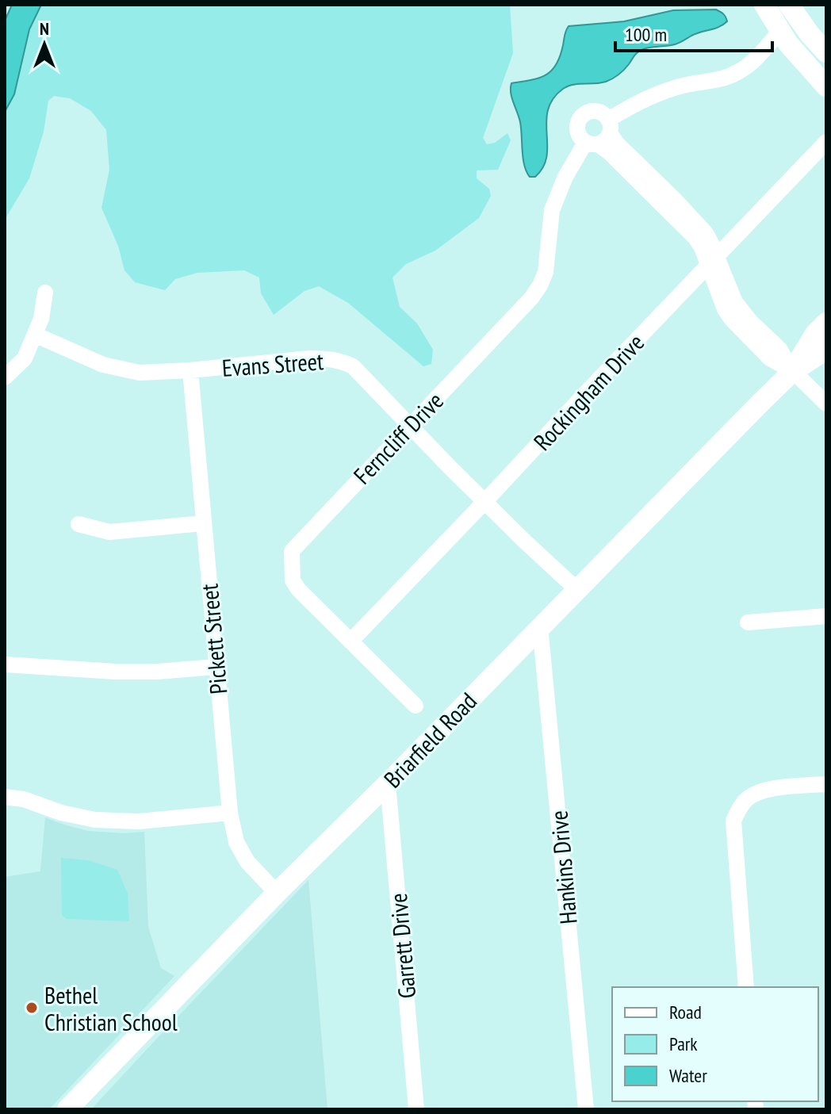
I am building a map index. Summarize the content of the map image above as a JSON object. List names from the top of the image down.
{
  "streets": {
    "main road": ["Briarfield Road"],
    "street": [
      "Evans Street",
      "Rockingham Drive",
      "Ferncliff Drive",
      "Pickett Street",
      "Hankins Drive",
      "Garrett Drive"
    ]
  },
  "crossings": [
    ["Evans Street", "Rockingham Drive"],
    ["Evans Street", "Ferncliff Drive"],
    ["Evans Street", "Pickett Street"],
    ["Evans Street", "Briarfield Road"],
    ["Rockingham Drive", "Ferncliff Drive"],
    ["Pickett Street", "Briarfield Road"],
    ["Briarfield Road", "Hankins Drive"],
    ["Briarfield Road", "Garrett Drive"]
  ],
  "places": ["Bethel Christian School"],
  "legend": ["Road", "Park", "Water"],
  "scale_bar": "100 m",
  "north": "top"
}
